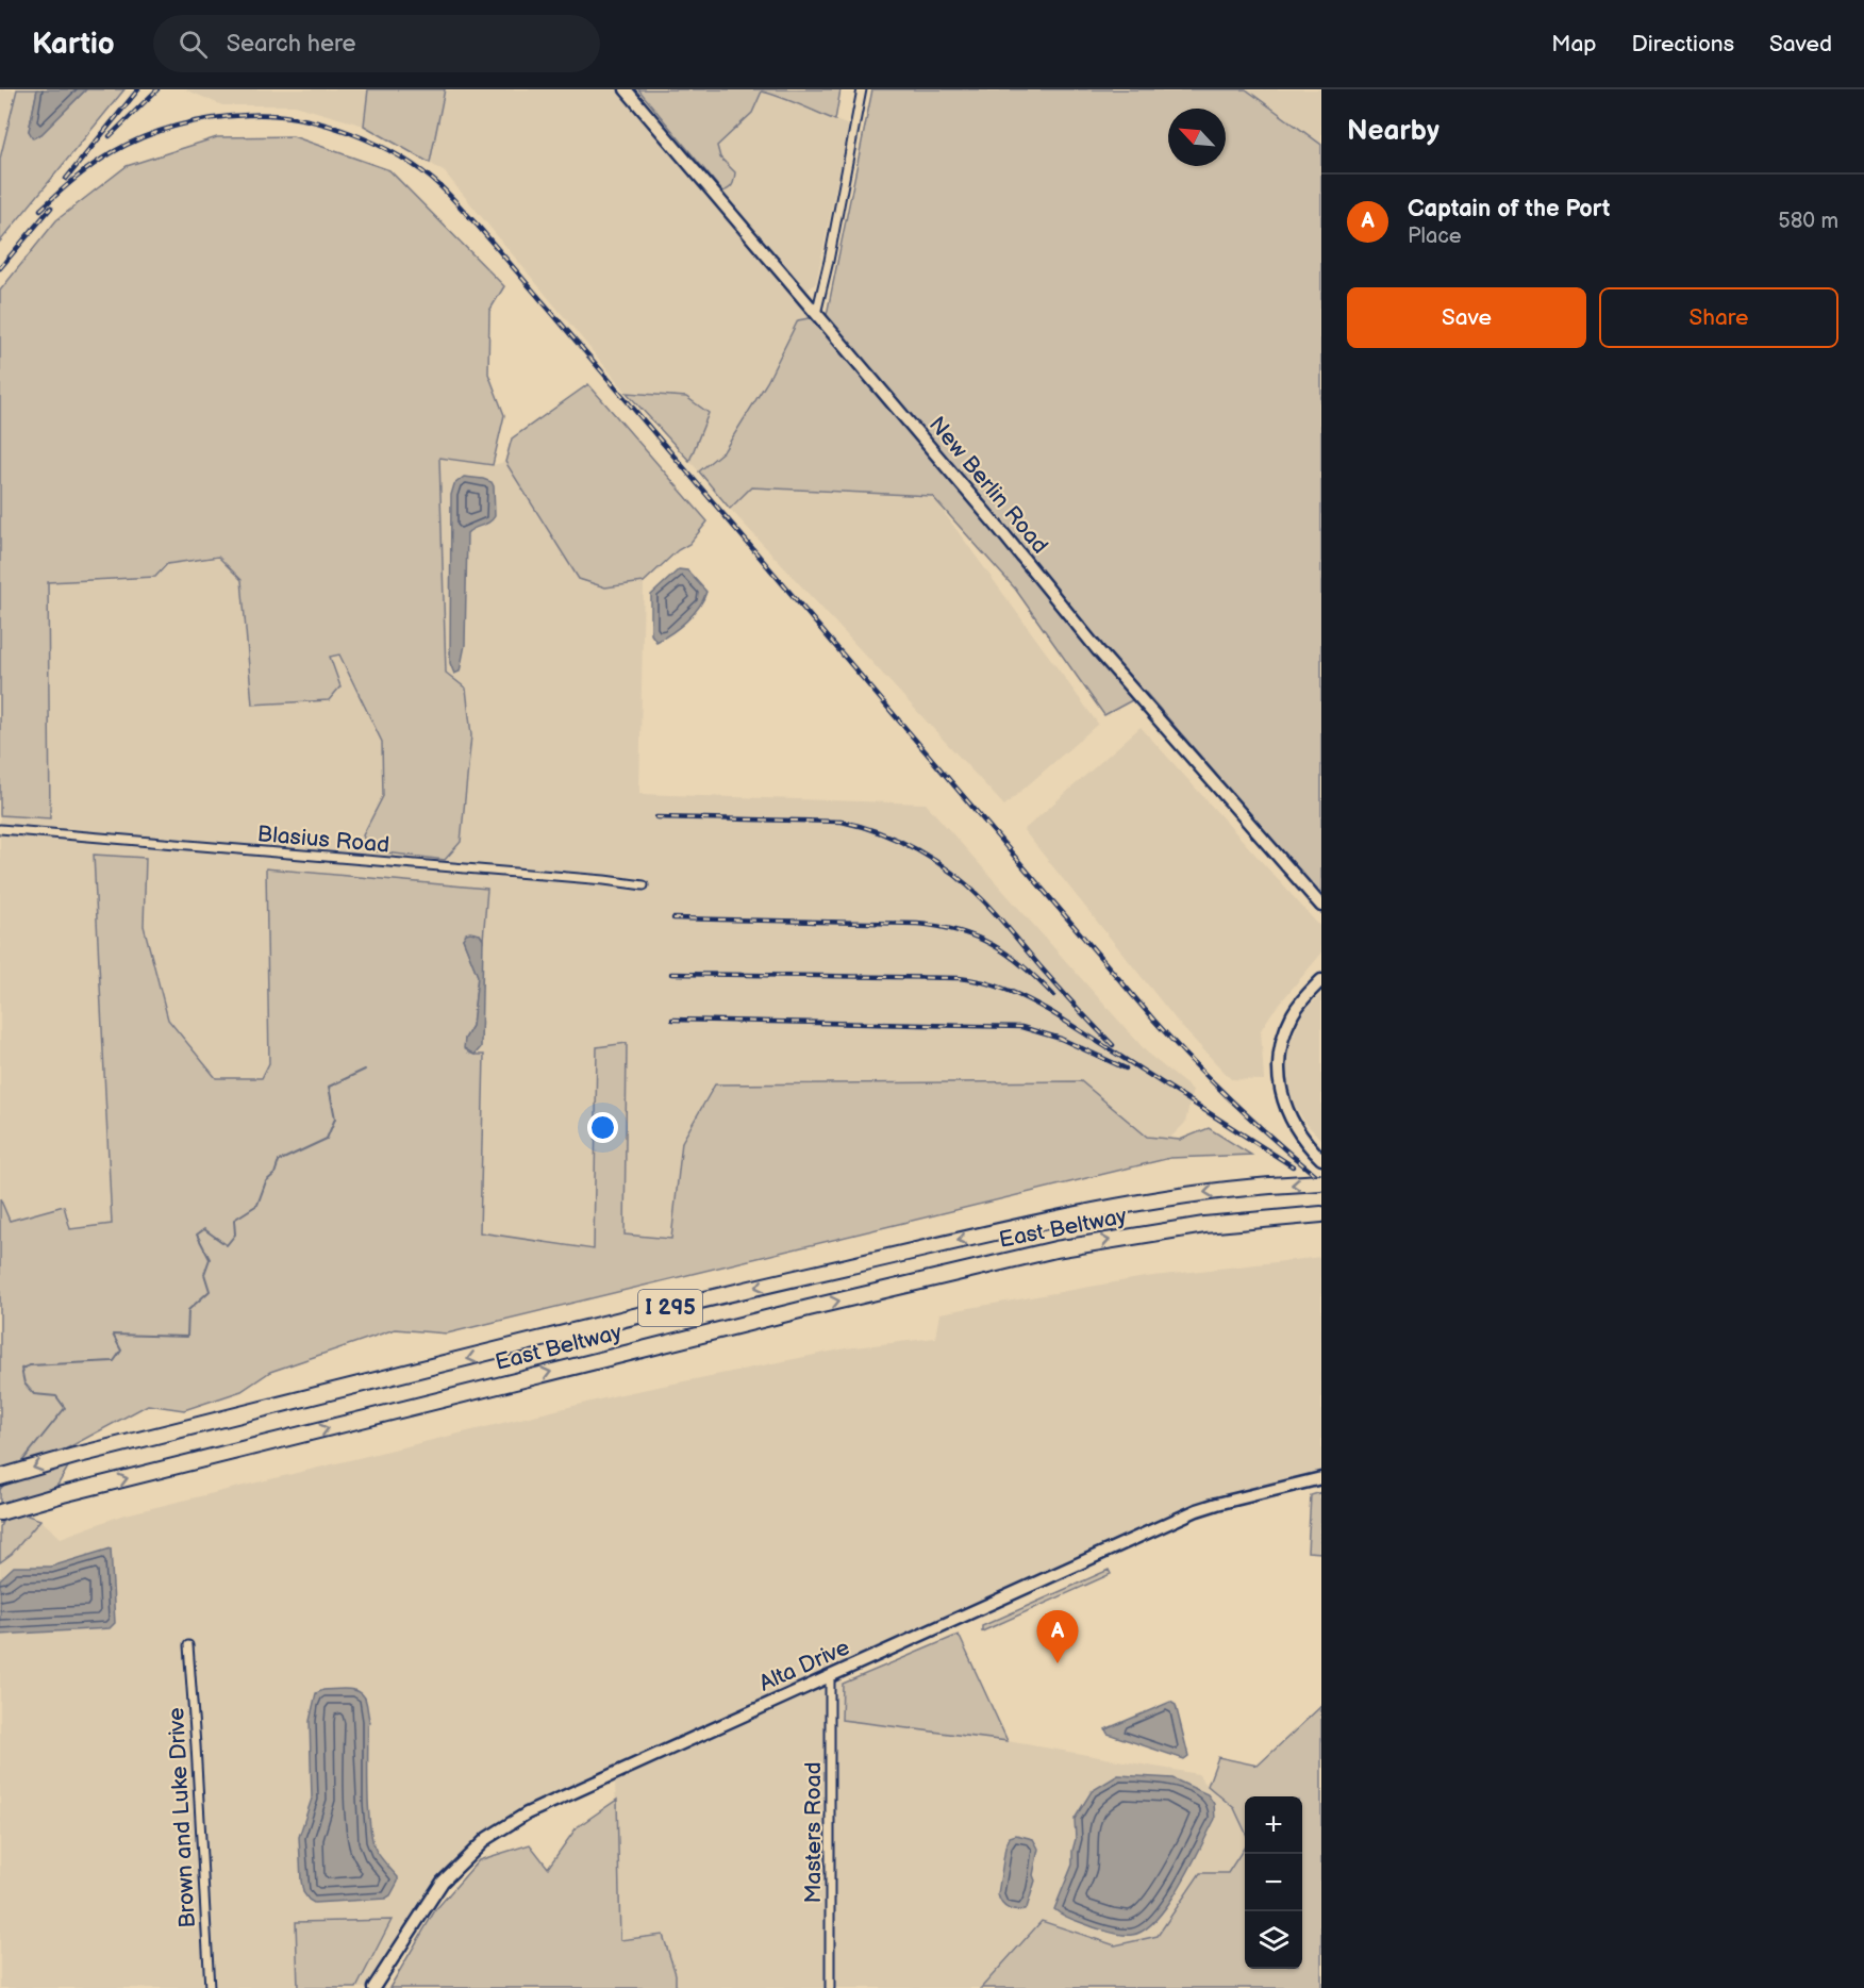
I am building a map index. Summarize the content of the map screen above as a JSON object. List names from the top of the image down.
{
  "streets": {
    "highway": ["East Beltway", "I 295"],
    "street": [
      "New Berlin Road",
      "Blasius Road",
      "Alta Drive",
      "Brown and Luke Drive",
      "Masters Road"
    ]
  },
  "crossings": [
    ["Alta Drive", "Masters Road"]
  ],
  "north": "top left",
  "page": {
    "header": "Kartio",
    "search": "Search here",
    "nav": ["Map", "Directions", "Saved"],
    "heading": "Nearby",
    "list": [
      {
        "mark": "A",
        "name": "Captain of the Port",
        "note": "Place",
        "value": "580 m"
      }
    ],
    "buttons": ["Save", "Share"],
    "pins": "A",
    "map_buttons": ["+", "−"]
  }
}
